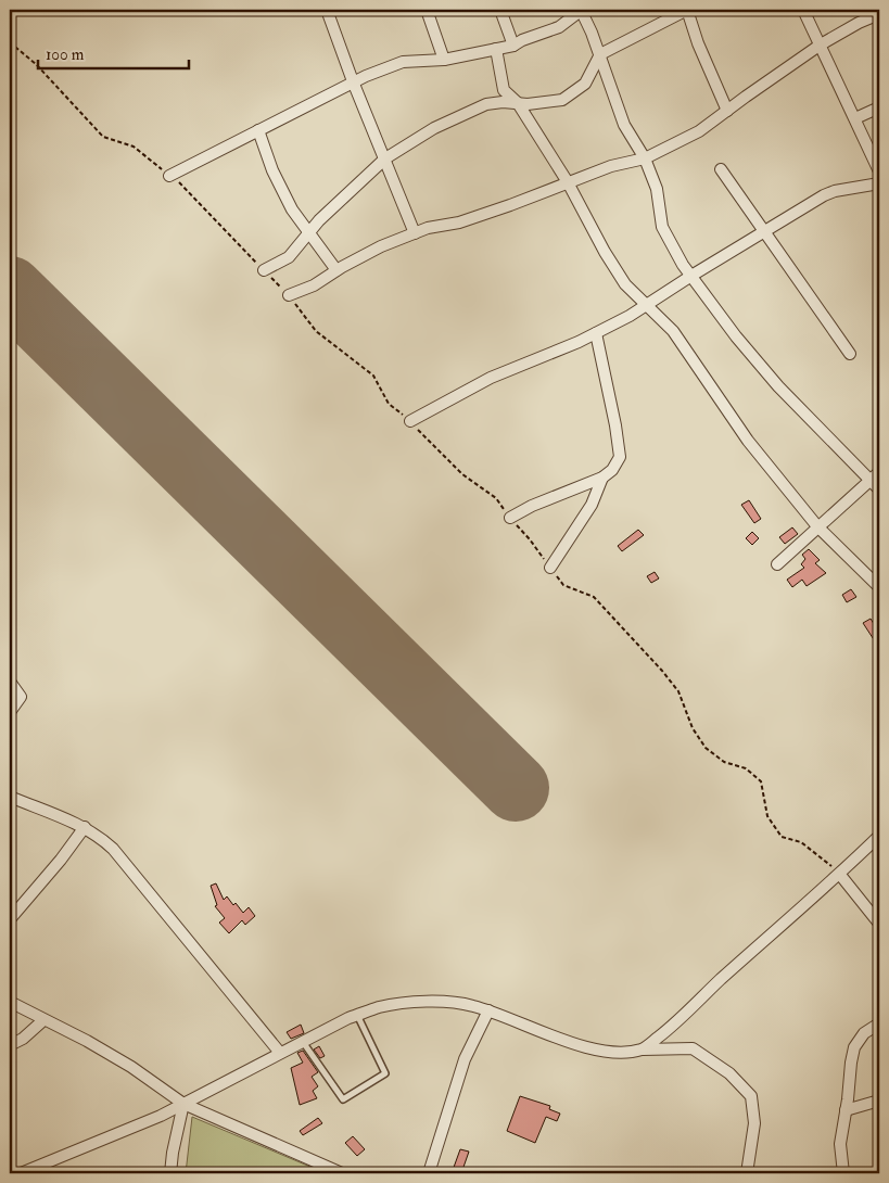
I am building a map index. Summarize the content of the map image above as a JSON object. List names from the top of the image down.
{
  "scale_bar": "100 m"
}
